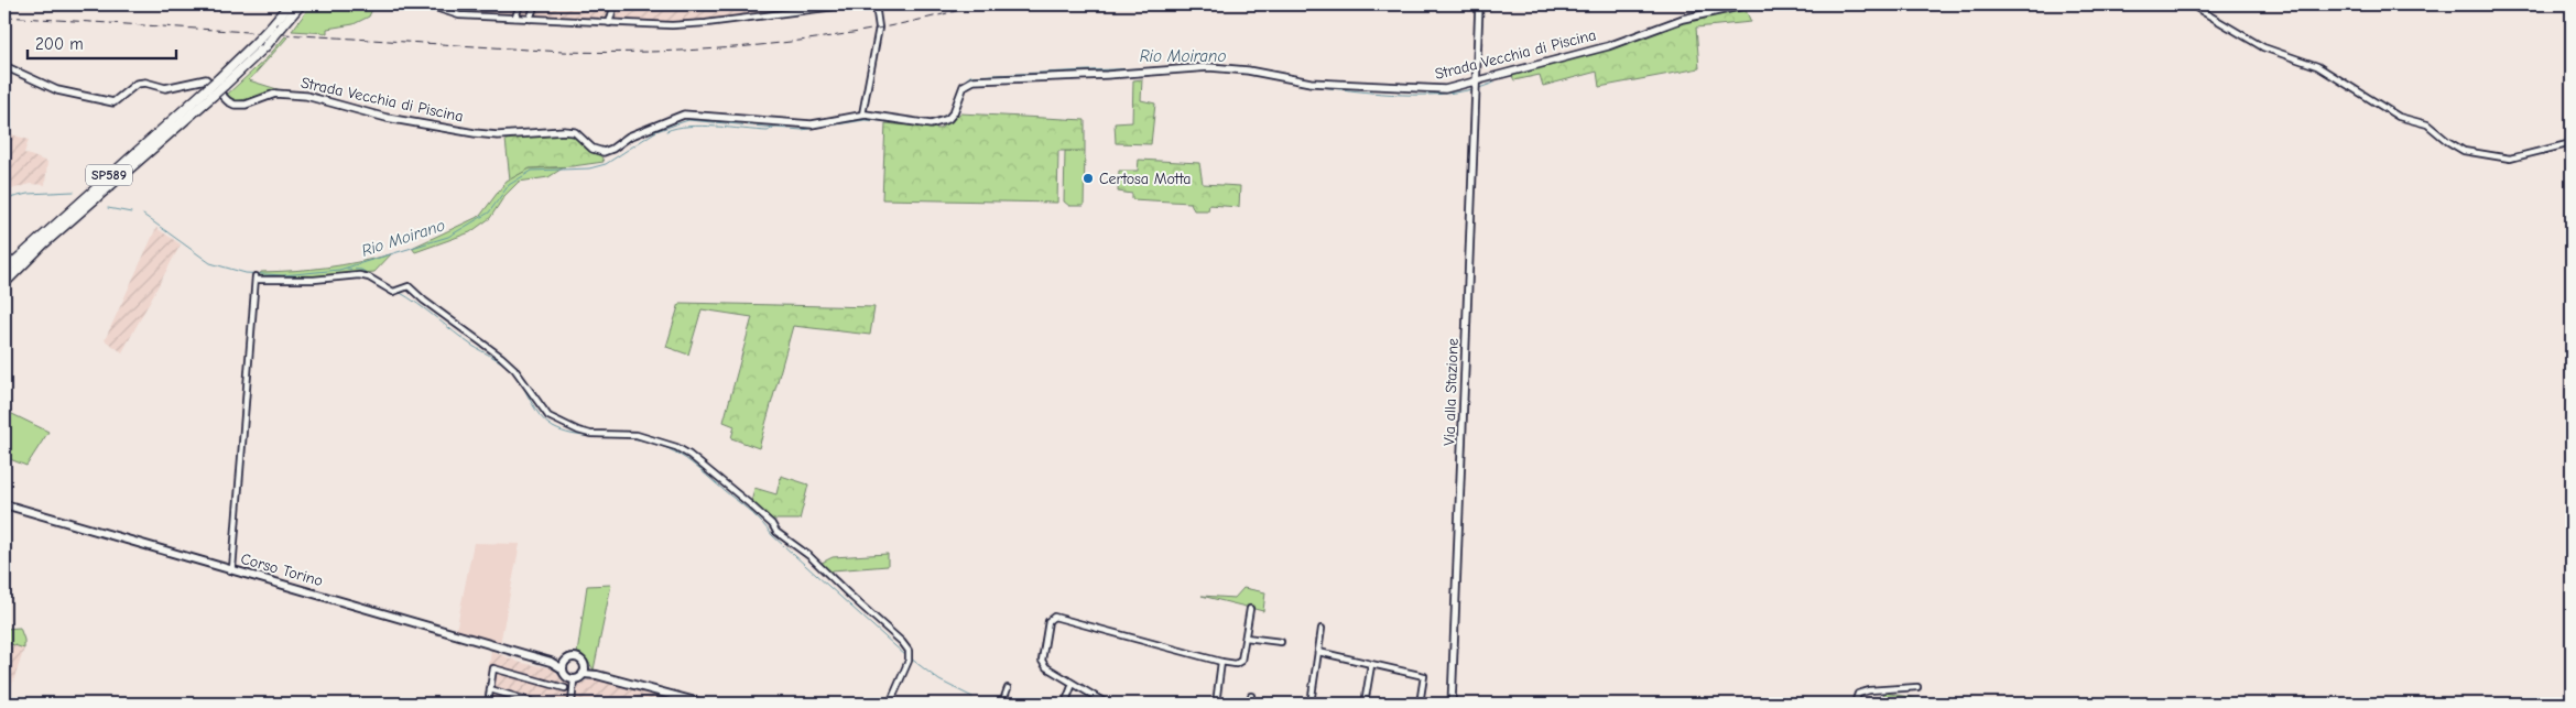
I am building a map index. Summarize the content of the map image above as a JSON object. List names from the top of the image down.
{
  "streets": {
    "main road": ["SP589", "Corso Torino"],
    "street": ["Strada Vecchia di Piscina", "Via alla Stazione"]
  },
  "crossings": [
    ["Strada Vecchia di Piscina", "Via alla Stazione"]
  ],
  "water": ["Rio Moirano"],
  "places": ["Certosa Motta"],
  "scale_bar": "200 m"
}
